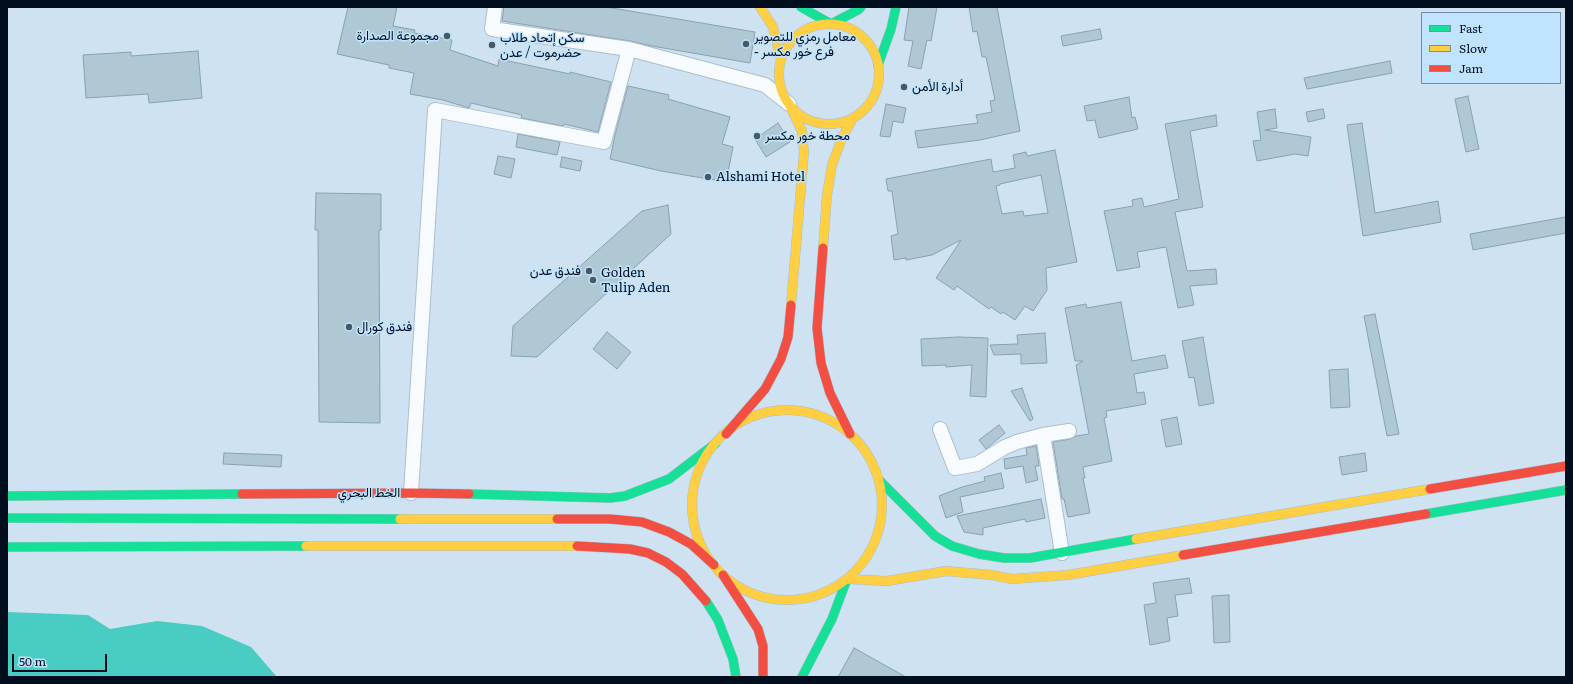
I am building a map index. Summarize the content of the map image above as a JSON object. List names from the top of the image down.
{
  "streets": {
    "main road": ["الخط البحري"]
  },
  "places": [
    "مجموعة الصدارة",
    "معامل رمزي للتصوير - فرع خور مكسر",
    "سكن إتحاد طلاب حضرموت / عدن",
    "أدارة الأمن",
    "محطة خور مكسر",
    "Alshami Hotel",
    "فندق عدن",
    "Golden Tulip Aden",
    "فندق كورال"
  ],
  "legend": ["Fast", "Slow", "Jam"],
  "scale_bar": "50 m"
}
